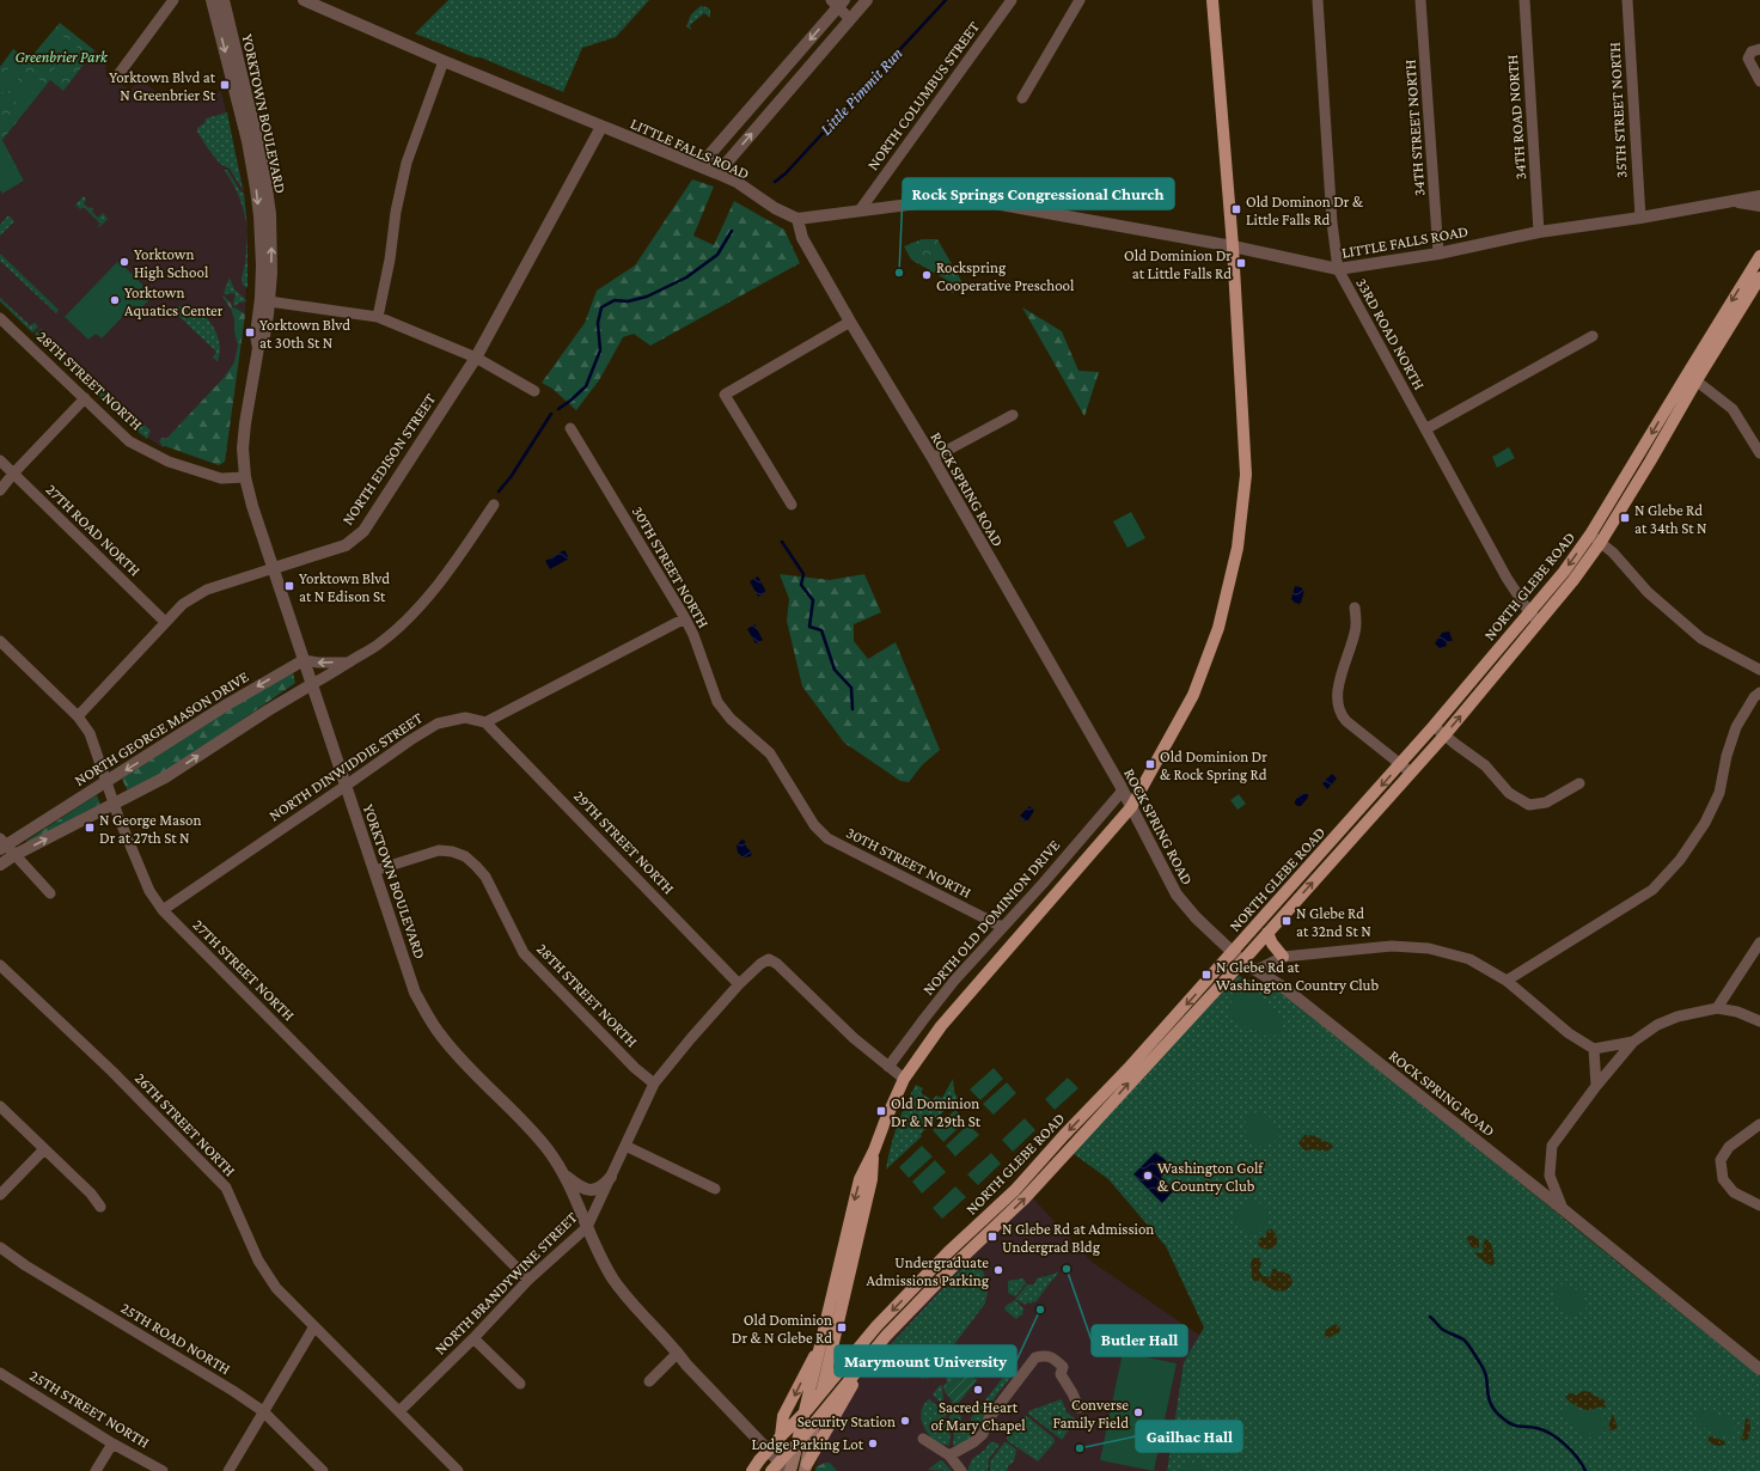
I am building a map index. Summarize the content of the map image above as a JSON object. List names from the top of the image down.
{
  "streets": {
    "main road": ["NORTH GLEBE ROAD"],
    "street": [
      "NORTH COLUMBUS STREET",
      "35TH STREET NORTH",
      "YORKTOWN BOULEVARD",
      "34TH ROAD NORTH",
      "34TH STREET NORTH",
      "LITTLE FALLS ROAD",
      "33RD ROAD NORTH",
      "28TH STREET NORTH",
      "NORTH EDISON STREET",
      "ROCK SPRING ROAD",
      "27TH ROAD NORTH",
      "30TH STREET NORTH",
      "NORTH GEORGE MASON DRIVE",
      "NORTH DINWIDDIE STREET",
      "29TH STREET NORTH",
      "NORTH OLD DOMINION DRIVE",
      "27TH STREET NORTH",
      "26TH STREET NORTH",
      "NORTH BRANDYWINE STREET",
      "25TH ROAD NORTH",
      "25TH STREET NORTH"
    ]
  },
  "crossings": [
    ["NORTH COLUMBUS STREET", "LITTLE FALLS ROAD"],
    ["35TH STREET NORTH", "LITTLE FALLS ROAD"],
    ["YORKTOWN BOULEVARD", "28TH STREET NORTH"],
    ["YORKTOWN BOULEVARD", "NORTH EDISON STREET"],
    ["YORKTOWN BOULEVARD", "NORTH GEORGE MASON DRIVE"],
    ["YORKTOWN BOULEVARD", "NORTH DINWIDDIE STREET"],
    ["YORKTOWN BOULEVARD", "NORTH BRANDYWINE STREET"],
    ["34TH ROAD NORTH", "LITTLE FALLS ROAD"],
    ["34TH STREET NORTH", "LITTLE FALLS ROAD"],
    ["LITTLE FALLS ROAD", "33RD ROAD NORTH"],
    ["LITTLE FALLS ROAD", "NORTH EDISON STREET"],
    ["LITTLE FALLS ROAD", "ROCK SPRING ROAD"],
    ["33RD ROAD NORTH", "NORTH GLEBE ROAD"],
    ["28TH STREET NORTH", "NORTH BRANDYWINE STREET"],
    ["NORTH EDISON STREET", "27TH ROAD NORTH"],
    ["NORTH EDISON STREET", "27TH STREET NORTH"],
    ["ROCK SPRING ROAD", "NORTH GLEBE ROAD"],
    ["ROCK SPRING ROAD", "NORTH OLD DOMINION DRIVE"],
    ["30TH STREET NORTH", "NORTH OLD DOMINION DRIVE"],
    ["NORTH GEORGE MASON DRIVE", "27TH STREET NORTH"],
    ["NORTH DINWIDDIE STREET", "29TH STREET NORTH"],
    ["NORTH DINWIDDIE STREET", "27TH STREET NORTH"],
    ["29TH STREET NORTH", "NORTH BRANDYWINE STREET"],
    ["NORTH OLD DOMINION DRIVE", "NORTH BRANDYWINE STREET"],
    ["27TH STREET NORTH", "NORTH BRANDYWINE STREET"],
    ["26TH STREET NORTH", "NORTH BRANDYWINE STREET"]
  ],
  "water": ["Little Pimmit Run"],
  "parks": ["Greenbrier Park"],
  "places": {
    "transit": [
      "Yorktown Blvd at N Greenbrier St",
      "Old Dominon Dr & Little Falls Rd",
      "Old Dominion Dr at Little Falls Rd",
      "Yorktown Blvd at 30th St N",
      "N Glebe Rd at 34th St N",
      "Yorktown Blvd at N Edison St",
      "Old Dominion Dr & Rock Spring Rd",
      "N George Mason Dr at 27th St N",
      "N Glebe Rd at 32nd St N",
      "N Glebe Rd at Washington Country Club",
      "Old Dominion Dr & N 29th St",
      "N Glebe Rd at Admission Undergrad Bldg",
      "Old Dominion Dr & N Glebe Rd"
    ],
    "other": [
      "Yorktown High School",
      "Rock Springs Congressional Church",
      "Rockspring Cooperative Preschool",
      "Yorktown Aquatics Center",
      "Washington Golf & Country Club",
      "Butler Hall",
      "Undergraduate Admissions Parking",
      "Marymount University",
      "Sacred Heart of Mary Chapel",
      "Converse Family Field",
      "Security Station",
      "Lodge Parking Lot",
      "Gailhac Hall"
    ]
  }
}
